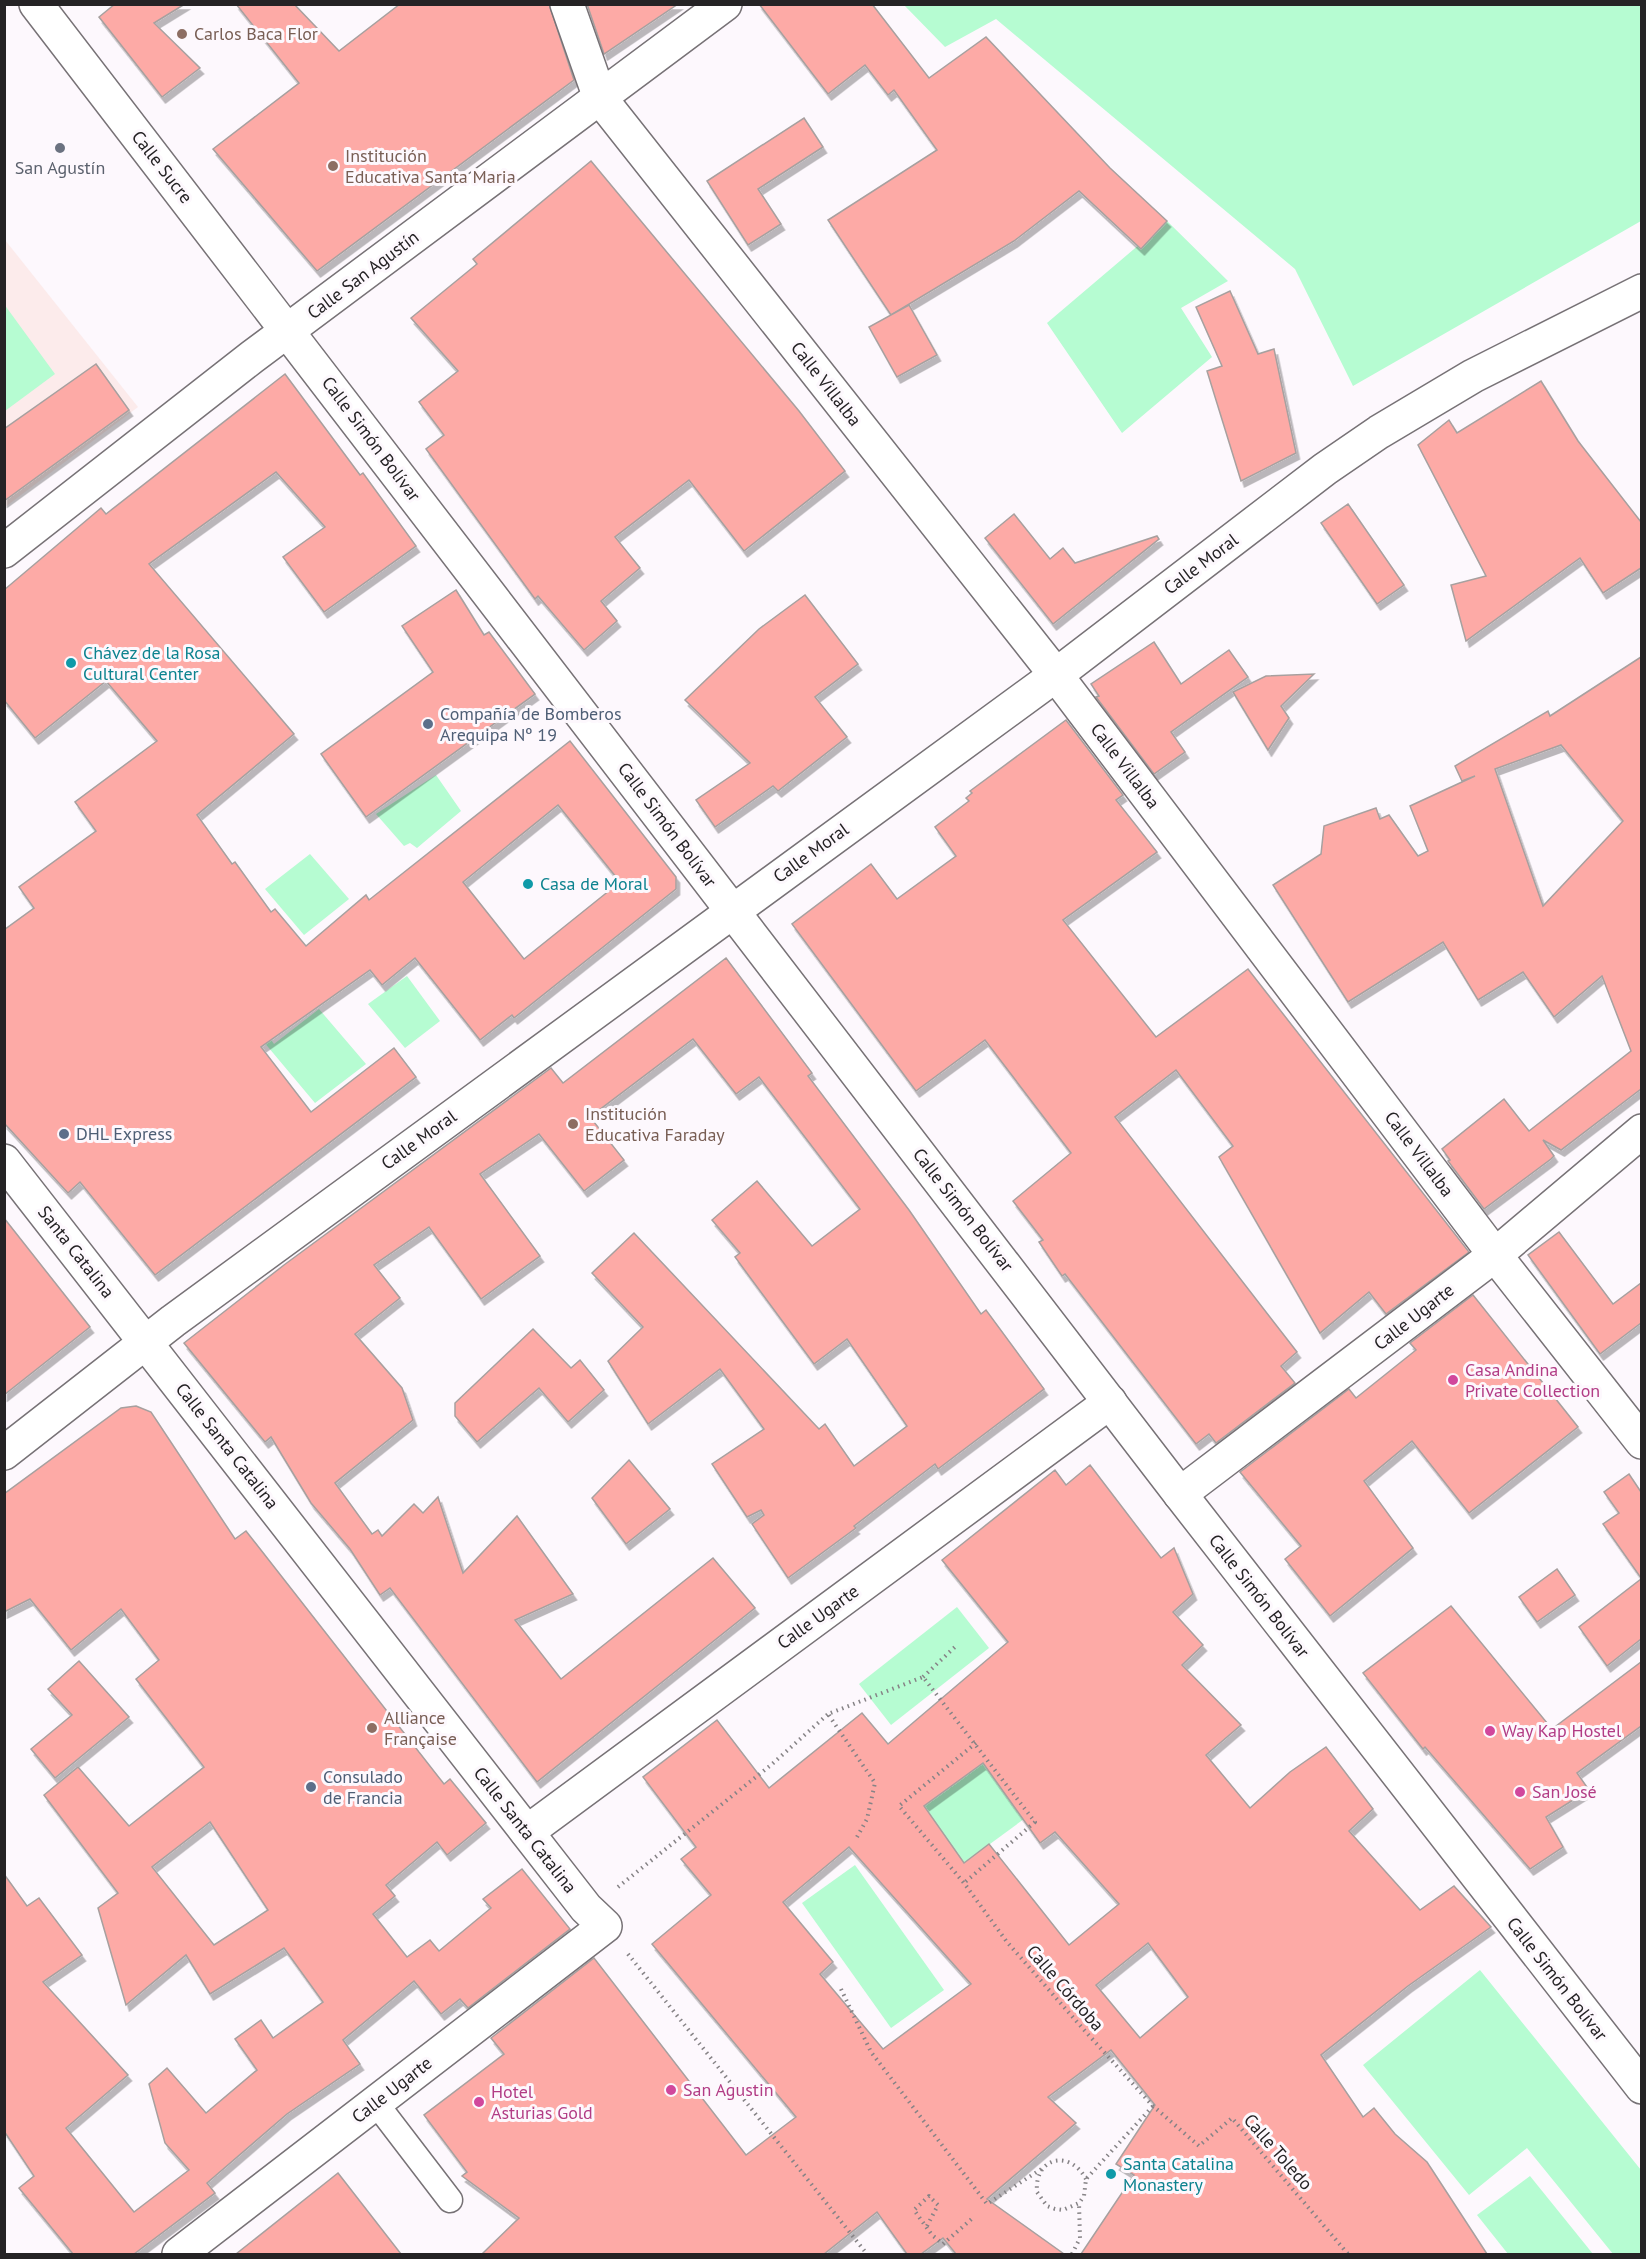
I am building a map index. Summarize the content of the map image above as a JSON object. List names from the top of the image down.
{
  "streets": {
    "street": [
      "Calle Sucre",
      "Calle San Agustín",
      "Calle Villalba",
      "Calle Simón Bolívar",
      "Calle Moral",
      "Santa Catalina",
      "Calle Ugarte",
      "Calle Santa Catalina"
    ],
    "path": ["Calle Córdoba", "Calle Toledo"]
  },
  "crossings": [
    ["Calle Sucre", "Calle San Agustín"],
    ["Calle Sucre", "Calle Simón Bolívar"],
    ["Calle San Agustín", "Calle Villalba"],
    ["Calle San Agustín", "Calle Simón Bolívar"],
    ["Calle Villalba", "Calle Moral"],
    ["Calle Villalba", "Calle Ugarte"],
    ["Calle Simón Bolívar", "Calle Moral"],
    ["Calle Simón Bolívar", "Calle Ugarte"],
    ["Calle Moral", "Santa Catalina"],
    ["Calle Moral", "Calle Santa Catalina"],
    ["Santa Catalina", "Calle Santa Catalina"],
    ["Calle Ugarte", "Calle Santa Catalina"],
    ["Calle Córdoba", "Calle Toledo"]
  ],
  "places": [
    "Carlos Baca Flor",
    "San Agustín",
    "Institución Educativa Santa Maria",
    "Chávez de la Rosa Cultural Center",
    "Compañía de Bomberos Arequipa Nº 19",
    "Casa de Moral",
    "Institución Educativa Faraday",
    "DHL Express",
    "Casa Andina Private Collection",
    "Alliance Française",
    "Way Kap Hostel",
    "Consulado de Francia",
    "San José",
    "San Agustin",
    "Hotel Asturias Gold",
    "Santa Catalina Monastery"
  ]
}
